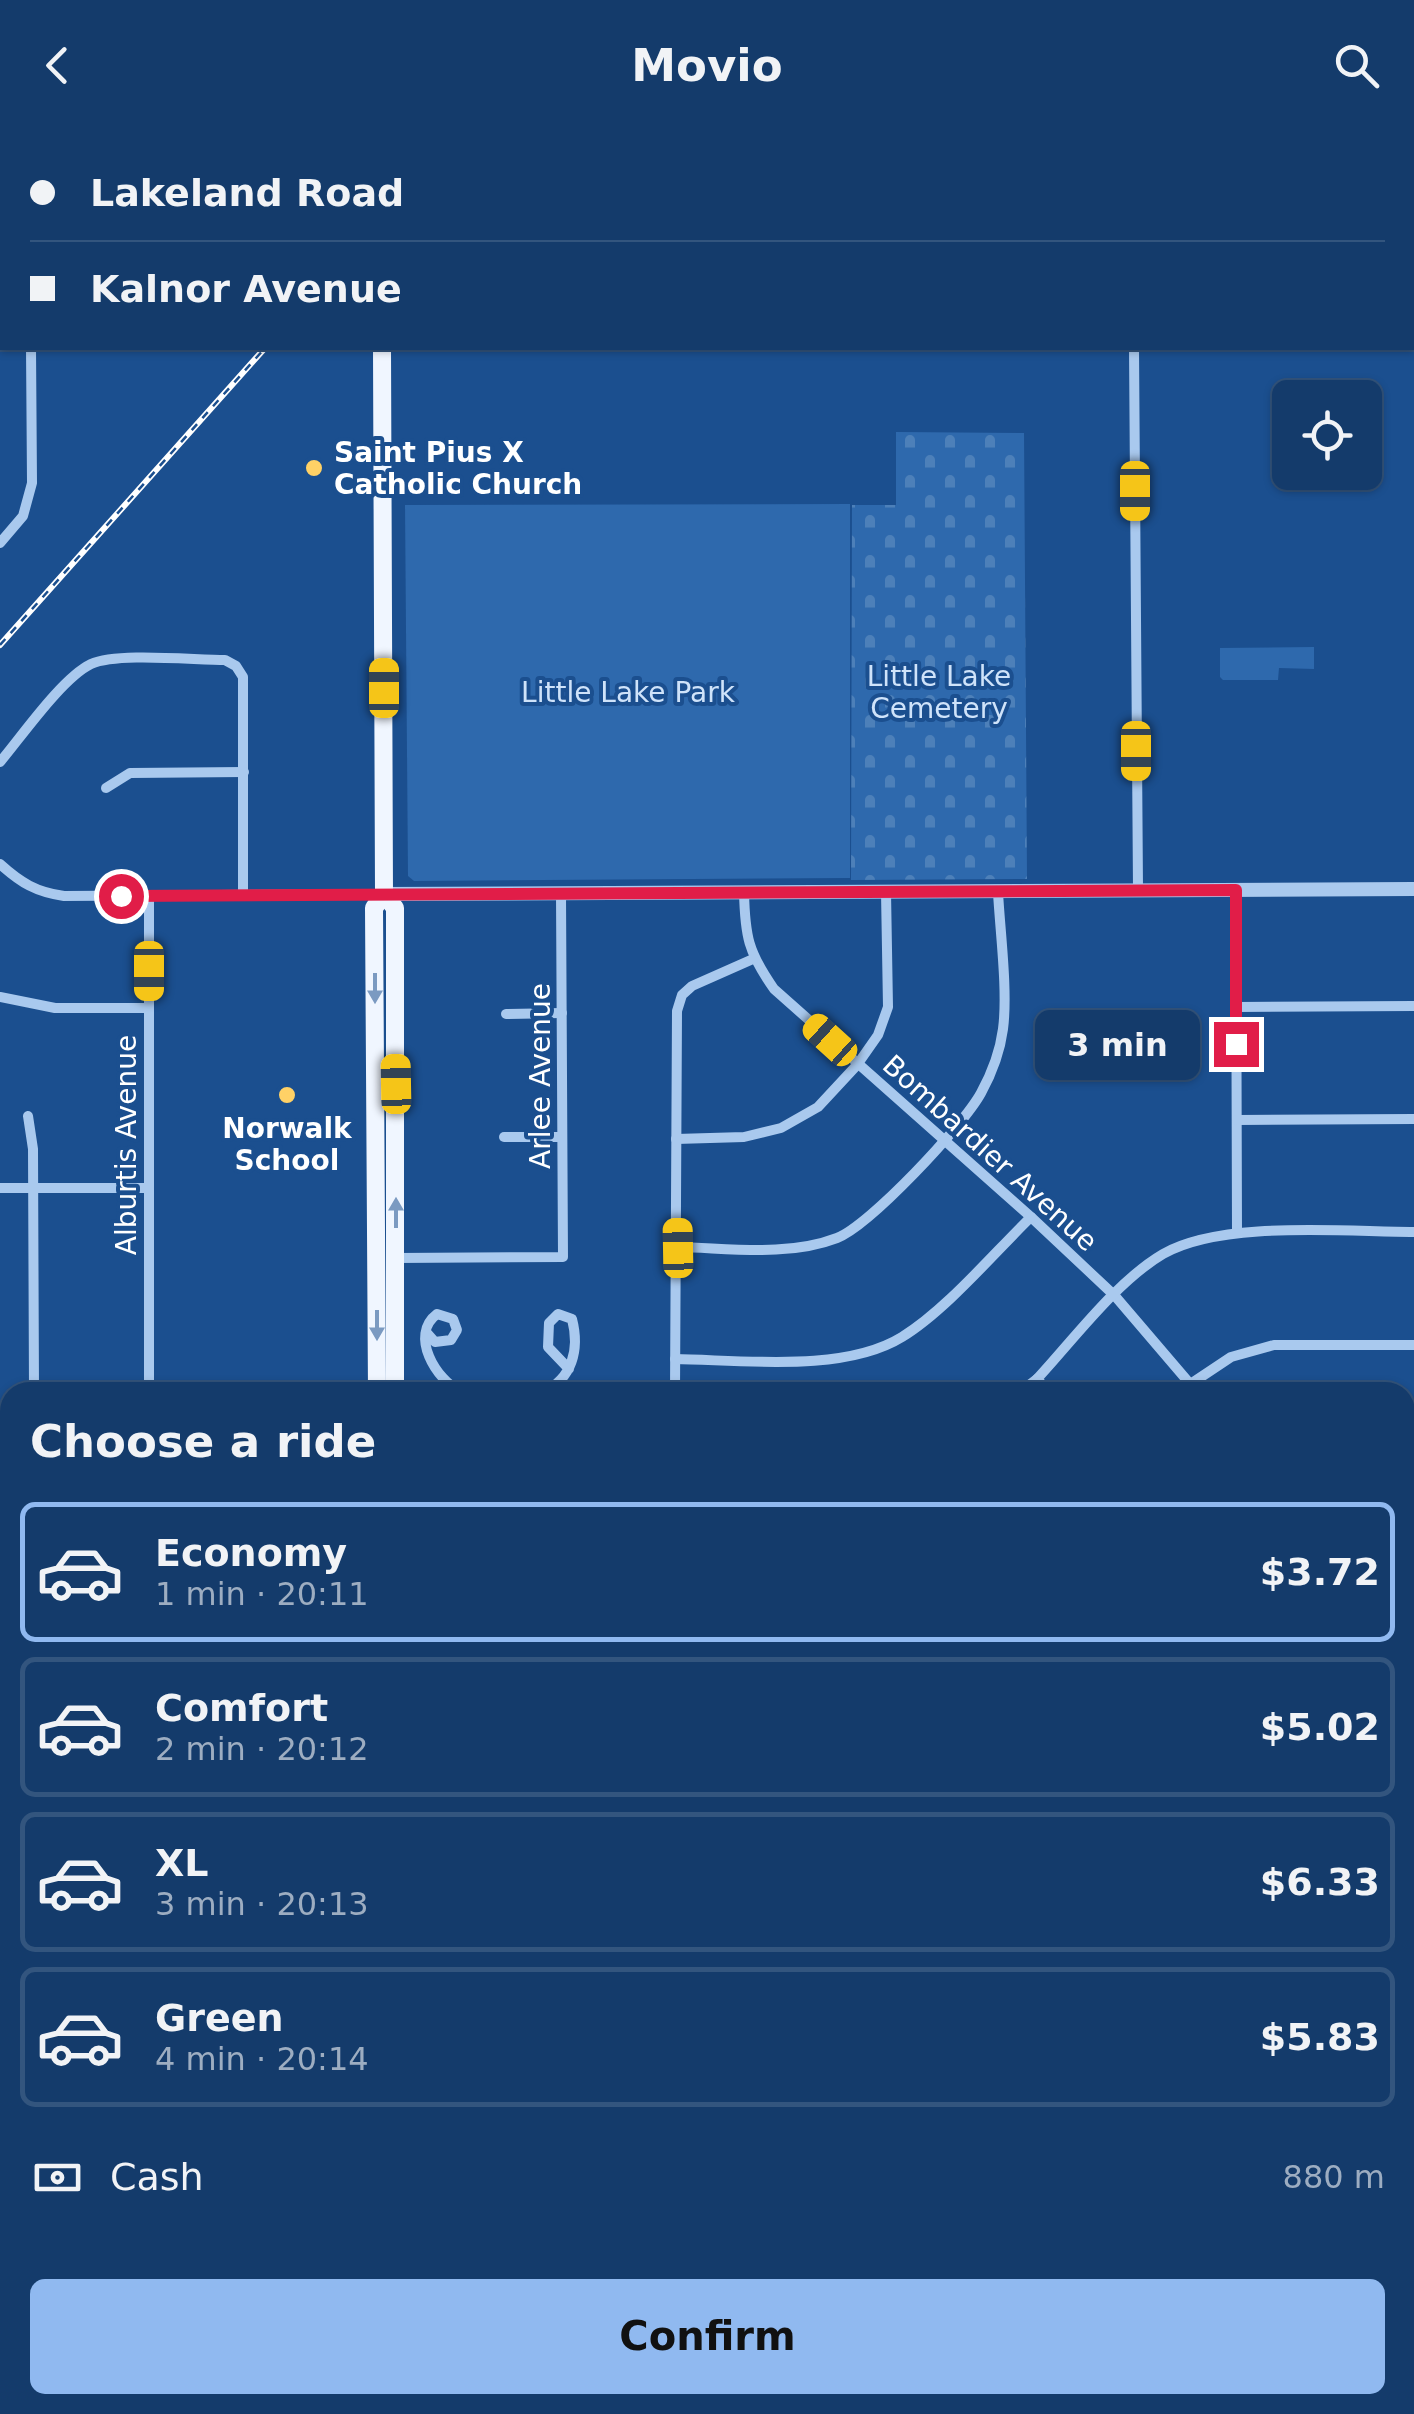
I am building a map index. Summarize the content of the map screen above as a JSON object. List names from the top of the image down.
{
  "streets": {
    "street": ["Arlee Avenue", "Alburtis Avenue", "Bombardier Avenue"]
  },
  "parks": ["Little Lake Cemetery", "Little Lake Park"],
  "places": ["Saint Pius X Catholic Church", "Norwalk School"],
  "page": {
    "header": "Movio",
    "banner": ["Lakeland Road", "Kalnor Avenue"],
    "bubble": "3 min",
    "heading": "Choose a ride",
    "list": [
      {
        "name": "Economy",
        "note": "1 min · 20:11",
        "value": "$3.72"
      },
      {
        "name": "Comfort",
        "note": "2 min · 20:12",
        "value": "$5.02"
      },
      {
        "name": "XL",
        "note": "3 min · 20:13",
        "value": "$6.33"
      },
      {
        "name": "Green",
        "note": "4 min · 20:14",
        "value": "$5.83"
      }
    ],
    "pay": ["Cash", "880 m"],
    "buttons": "Confirm"
  }
}
